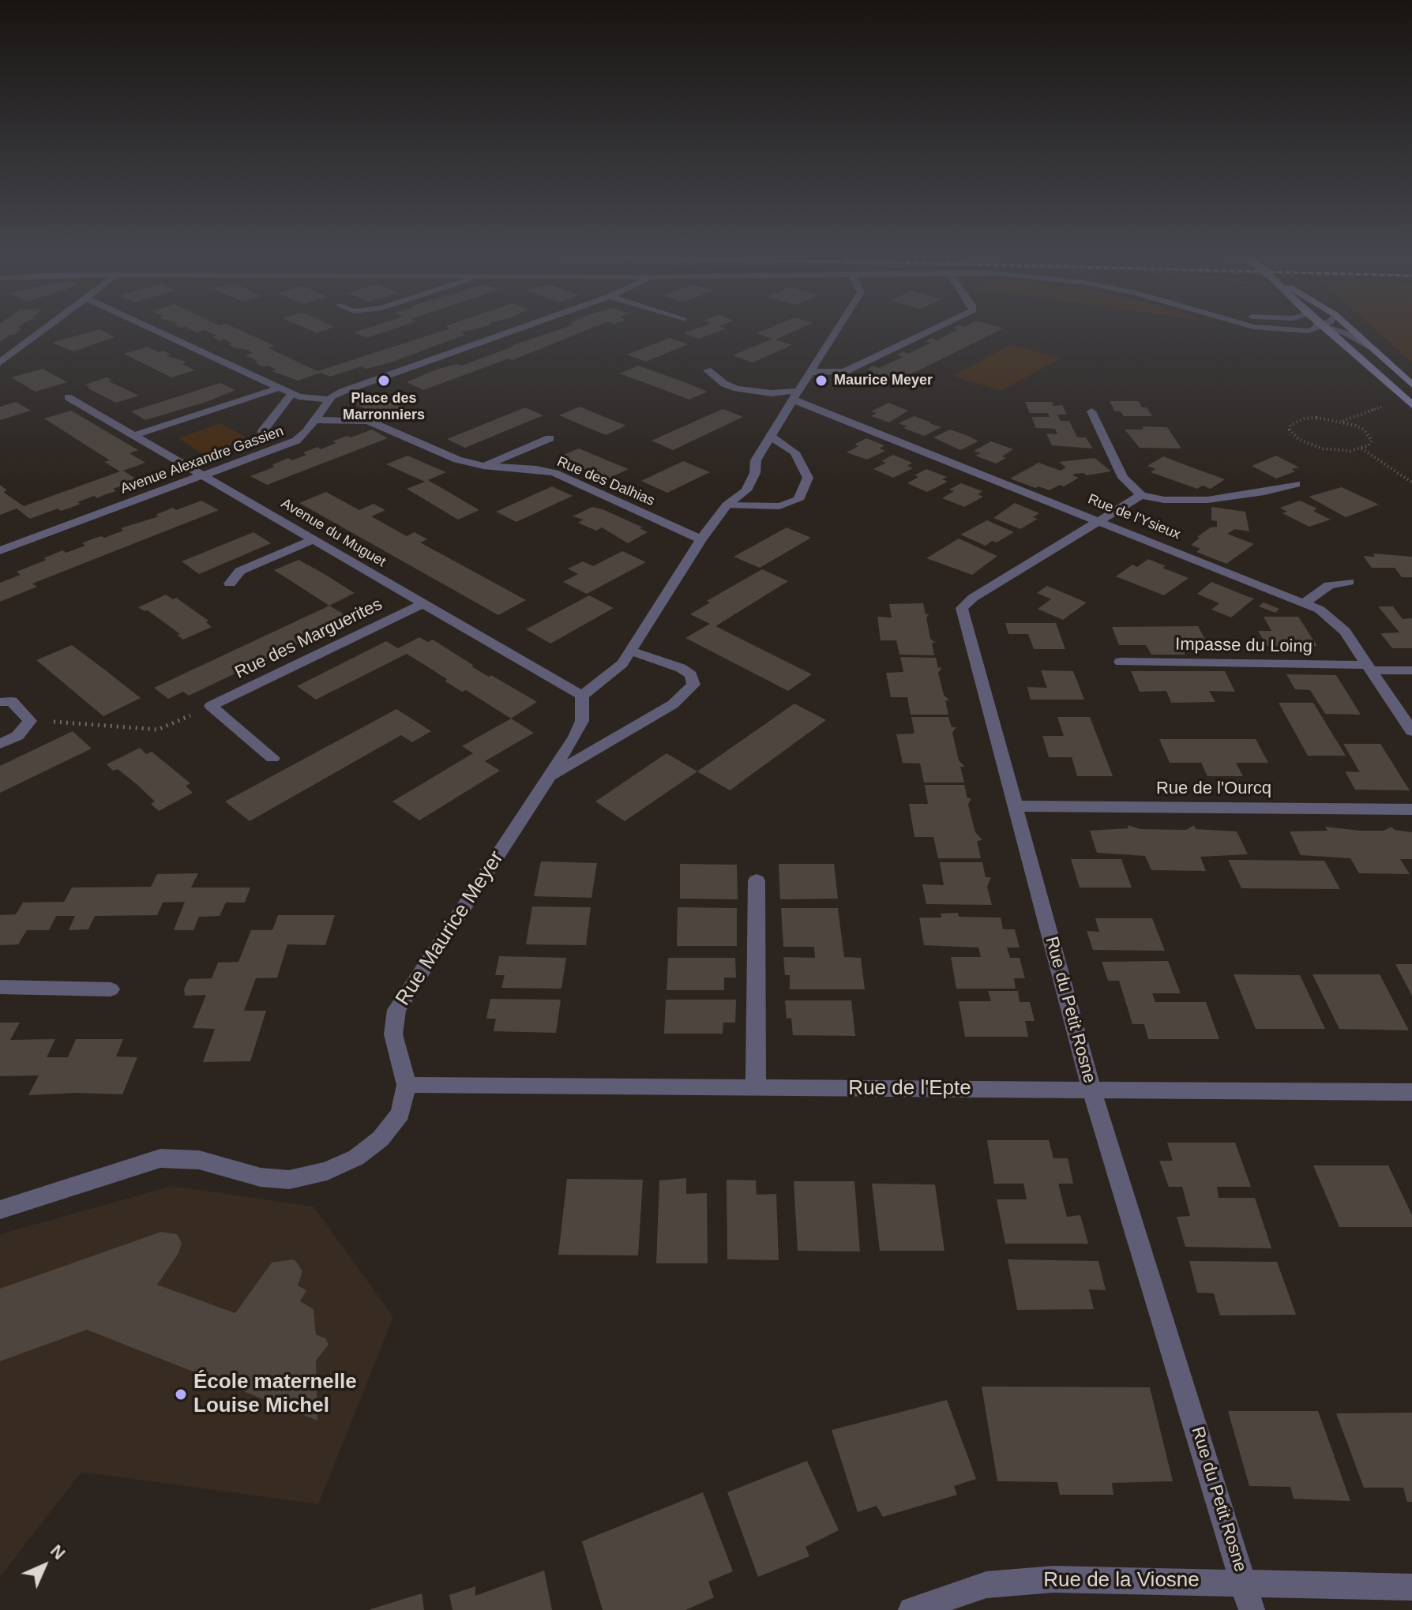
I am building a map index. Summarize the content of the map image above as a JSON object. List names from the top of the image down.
{
  "streets": {
    "street": [
      "Avenue Alexandre Gassien",
      "Rue des Dalhias",
      "Rue de l'Ysieux",
      "Avenue du Muguet",
      "Rue des Marguerites",
      "Impasse du Loing",
      "Rue de l'Ourcq",
      "Rue Maurice Meyer",
      "Rue du Petit Rosne",
      "Rue de l'Epte",
      "Rue de la Viosne"
    ]
  },
  "crossings": [
    ["Avenue Alexandre Gassien", "Rue des Dalhias"],
    ["Avenue Alexandre Gassien", "Avenue du Muguet"],
    ["Rue de l'Ysieux", "Impasse du Loing"],
    ["Rue de l'Ysieux", "Rue du Petit Rosne"],
    ["Avenue du Muguet", "Rue des Marguerites"],
    ["Avenue du Muguet", "Rue Maurice Meyer"],
    ["Rue de l'Ourcq", "Rue du Petit Rosne"],
    ["Rue Maurice Meyer", "Rue de l'Epte"],
    ["Rue du Petit Rosne", "Rue de l'Epte"],
    ["Rue du Petit Rosne", "Rue de la Viosne"]
  ],
  "places": ["Place des Marronniers", "Maurice Meyer", "École maternelle Louise Michel"],
  "north": "top right"
}
